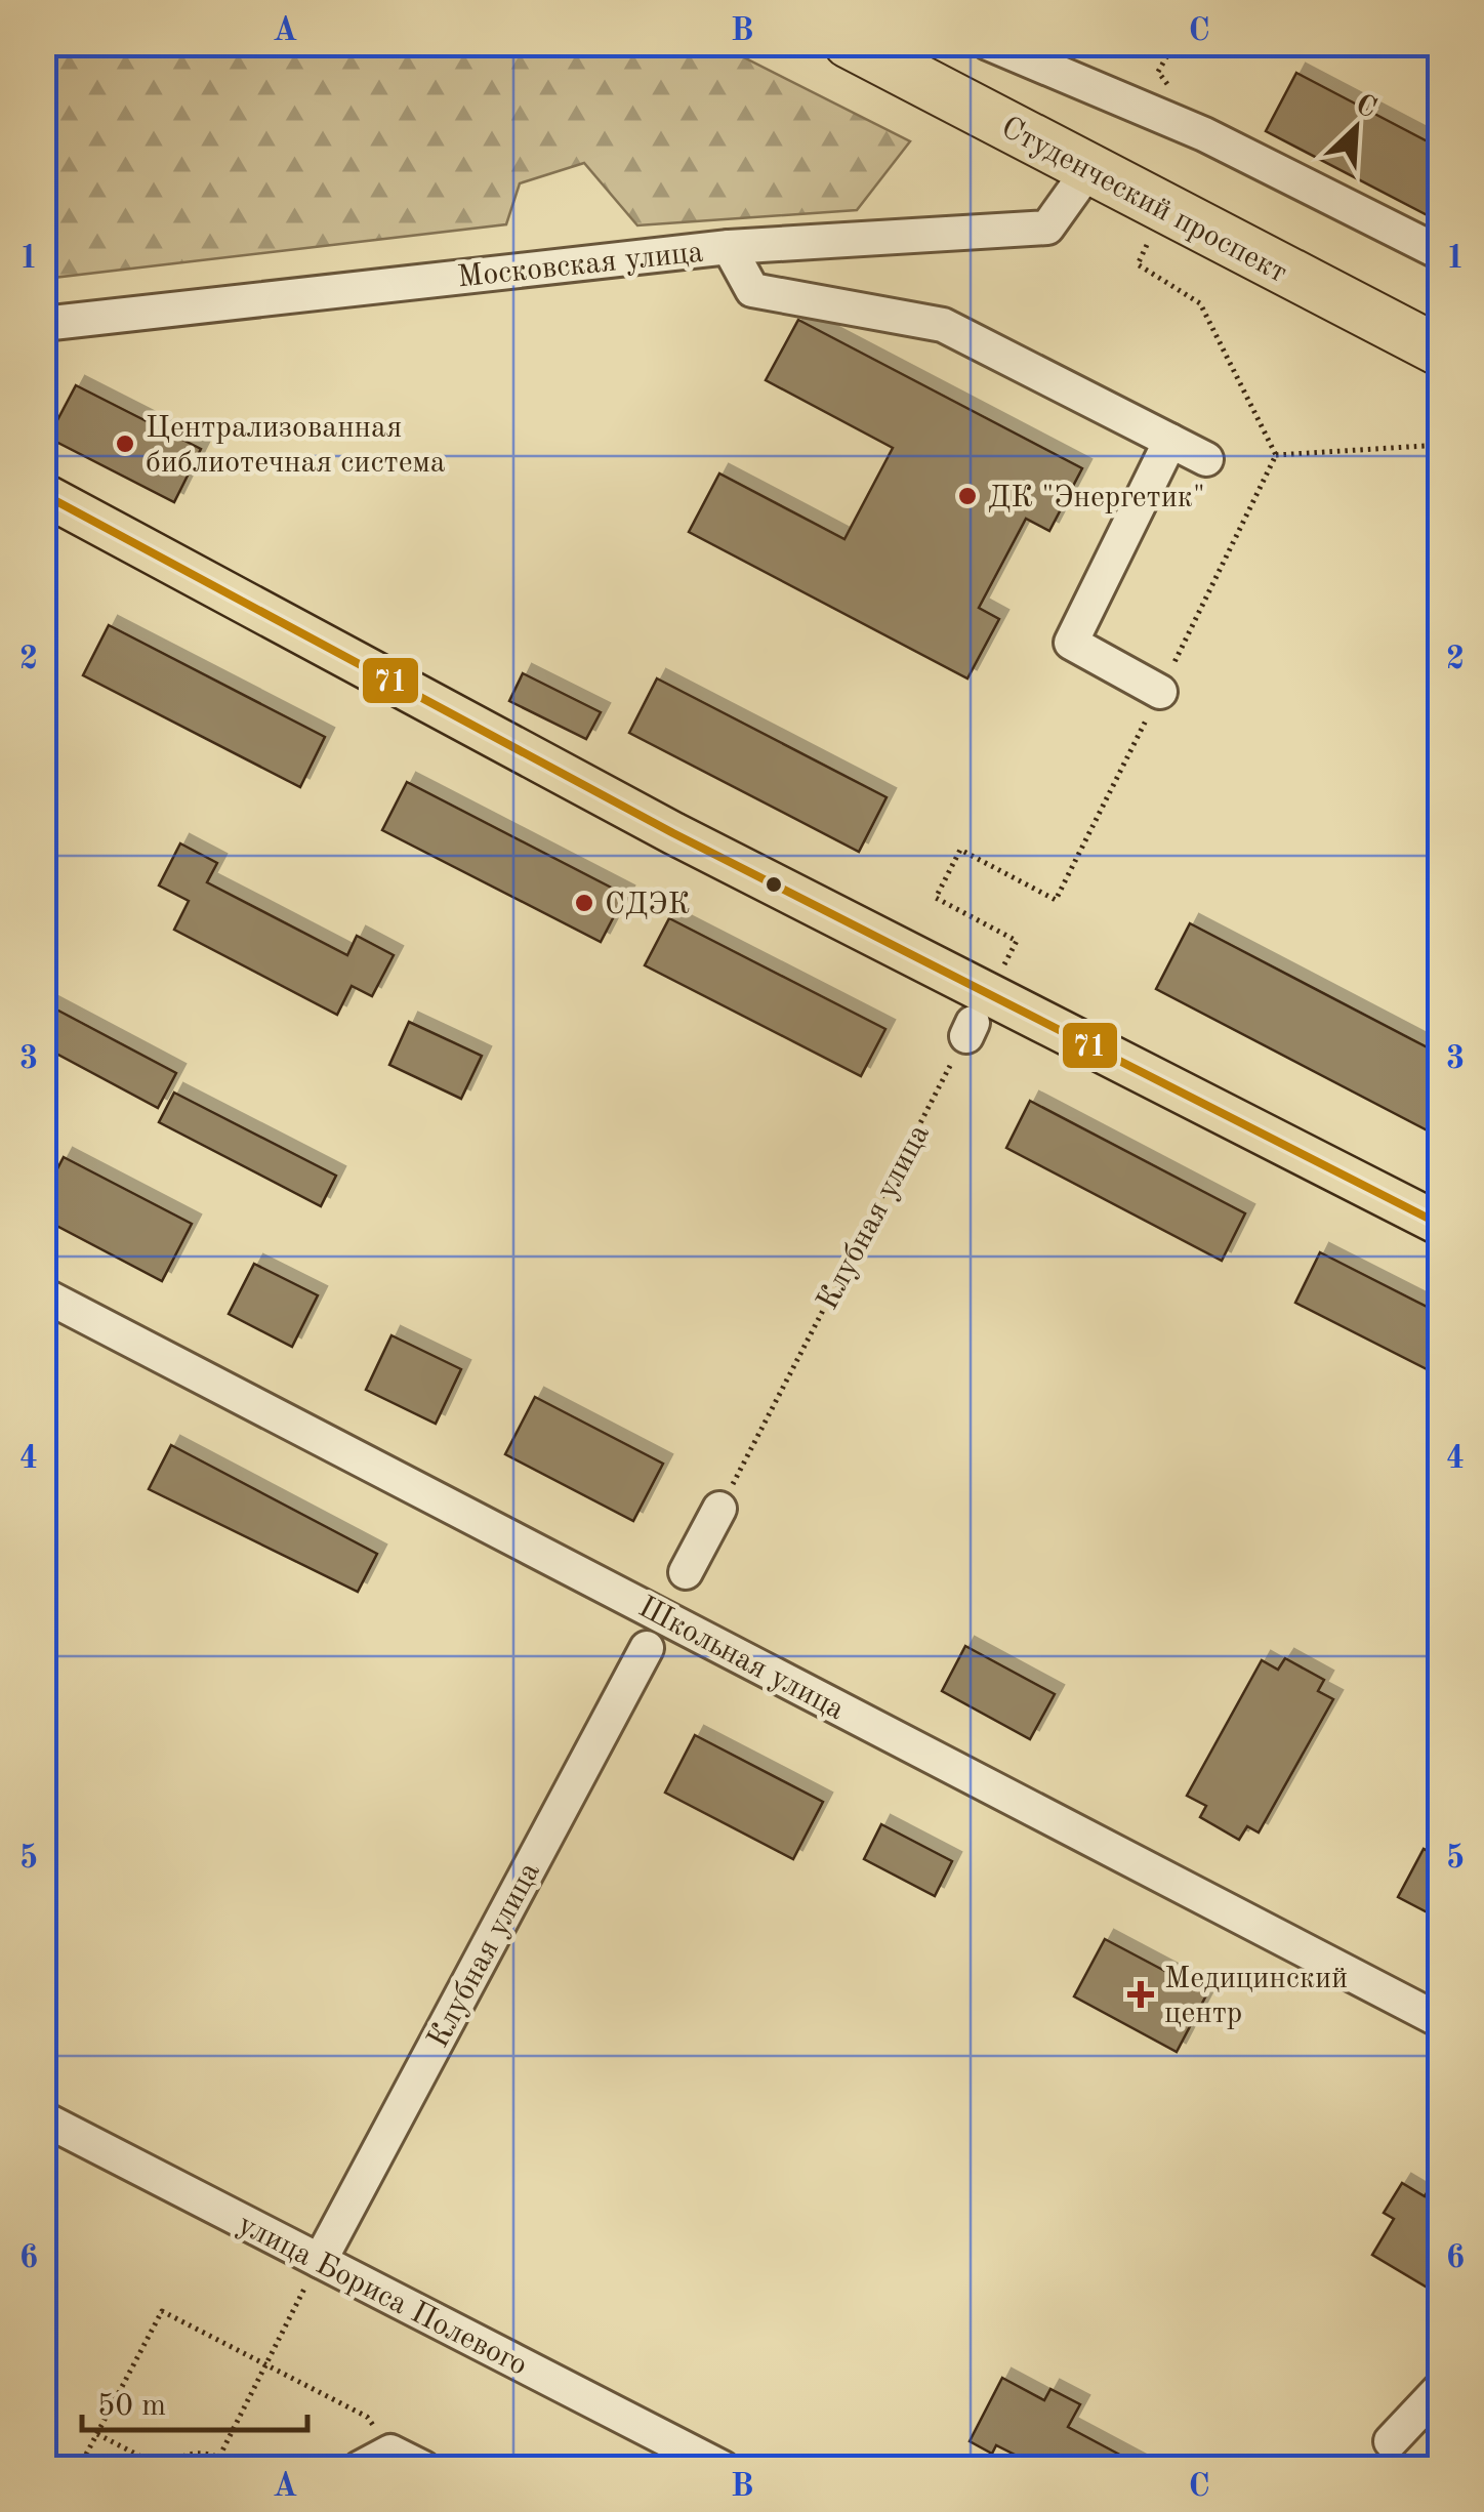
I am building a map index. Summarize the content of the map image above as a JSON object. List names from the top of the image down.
{
  "streets": {
    "highway": ["Студенческий проспект"],
    "street": [
      "Московская улица",
      "Клубная улица",
      "Школьная улица",
      "улица Бориса Полевого"
    ]
  },
  "crossings": [
    ["Студенческий проспект", "Московская улица"],
    ["Клубная улица", "улица Бориса Полевого"]
  ],
  "places": {
    "other": ["Централизованная библиотечная система", "ДК \"Энергетик\"", "СДЭК"],
    "health": ["Медицинский центр"]
  },
  "lines": ["transit line 71"],
  "scale_bar": "50 m",
  "north": "top right",
  "grid": {
    "columns": ["A", "B", "C"],
    "rows": [
      "1",
      "2",
      "3",
      "4",
      "5",
      "6"
    ]
  }
}
